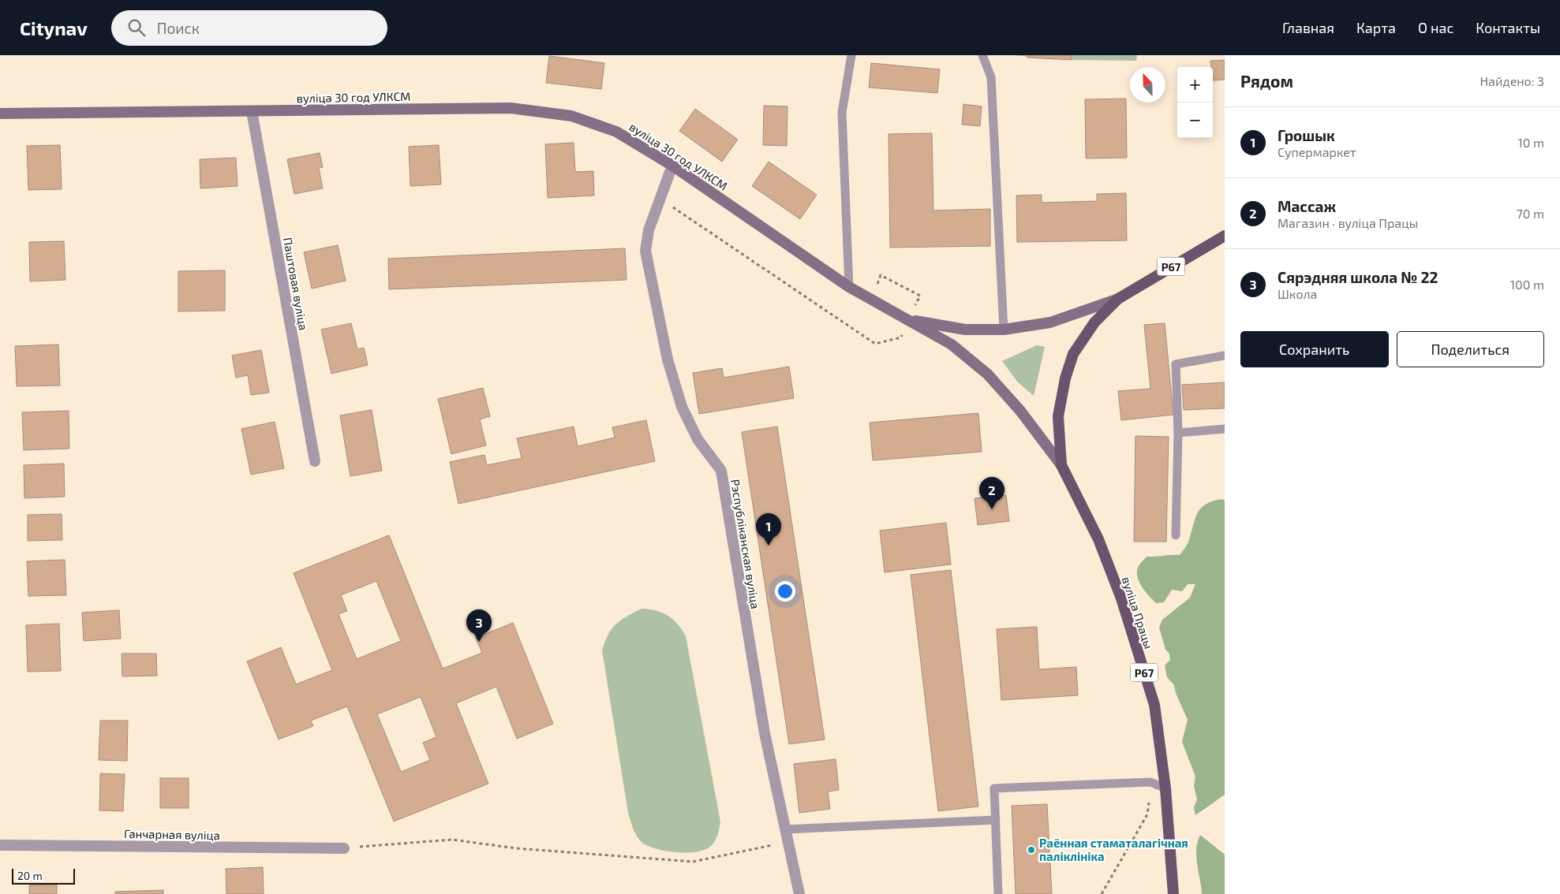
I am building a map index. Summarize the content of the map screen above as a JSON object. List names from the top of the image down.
{
  "streets": {
    "main road": ["вуліца 30 год УЛКСМ", "Р67", "вуліца Працы"],
    "street": ["Паштовая вуліца", "Рэспубліканская вуліца", "Ганчарная вуліца"]
  },
  "crossings": [
    ["вуліца 30 год УЛКСМ", "Р67"],
    ["вуліца 30 год УЛКСМ", "Паштовая вуліца"],
    ["вуліца 30 год УЛКСМ", "Рэспубліканская вуліца"],
    ["вуліца 30 год УЛКСМ", "вуліца Працы"],
    ["Р67", "вуліца Працы"]
  ],
  "places": ["Раённая стаматалагічная паліклініка"],
  "scale_bar": "20 m",
  "north": "top",
  "page": {
    "header": "Citynav",
    "search": "Поиск",
    "nav": [
      "Главная",
      "Карта",
      "О нас",
      "Контакты"
    ],
    "heading": ["Рядом", "Найдено: 3"],
    "map_buttons": ["+", "−"],
    "list": [
      {
        "mark": "1",
        "name": "Грошык",
        "note": "Супермаркет",
        "value": "10 m"
      },
      {
        "mark": "2",
        "name": "Массаж",
        "note": "Магазин · вуліца Працы",
        "value": "70 m"
      },
      {
        "mark": "3",
        "name": "Сярэдняя школа № 22",
        "note": "Школа",
        "value": "100 m"
      }
    ],
    "buttons": ["Сохранить", "Поделиться"],
    "pins": ["2", "1", "3"],
    "scale": "20 m"
  }
}
